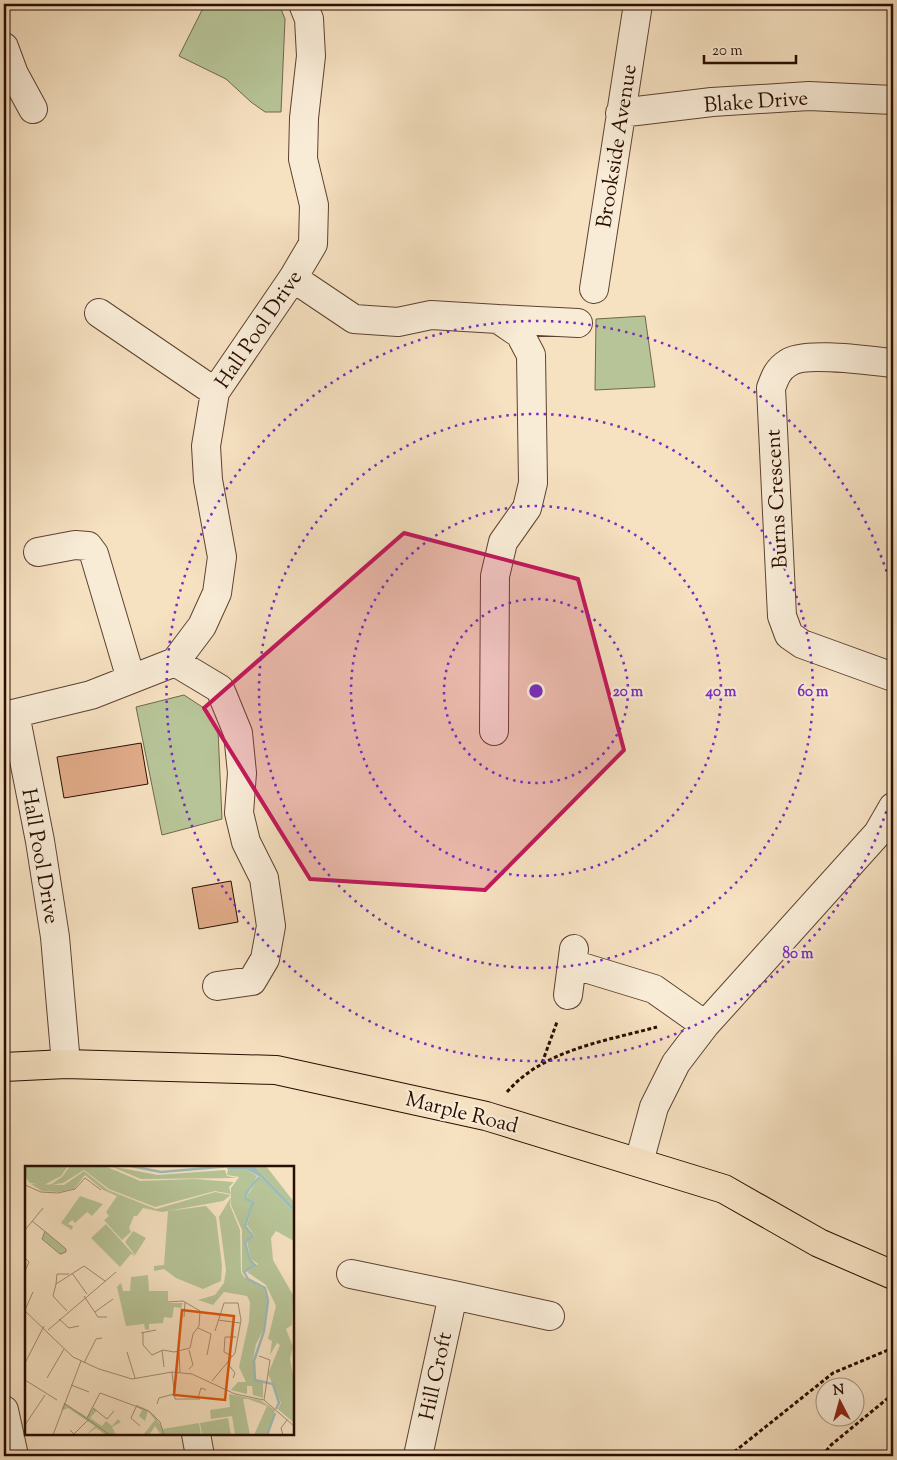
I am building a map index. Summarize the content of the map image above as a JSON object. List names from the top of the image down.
{
  "streets": {
    "main road": ["Marple Road"],
    "street": [
      "Blake Drive",
      "Brookside Avenue",
      "Hall Pool Drive",
      "Burns Crescent",
      "Hill Croft"
    ]
  },
  "crossings": [
    ["Blake Drive", "Brookside Avenue"],
    ["Hall Pool Drive", "Marple Road"]
  ],
  "scale_bar": "20 m",
  "north": "top",
  "rings": [
    "20 m",
    "40 m",
    "60 m",
    "80 m"
  ]
}
